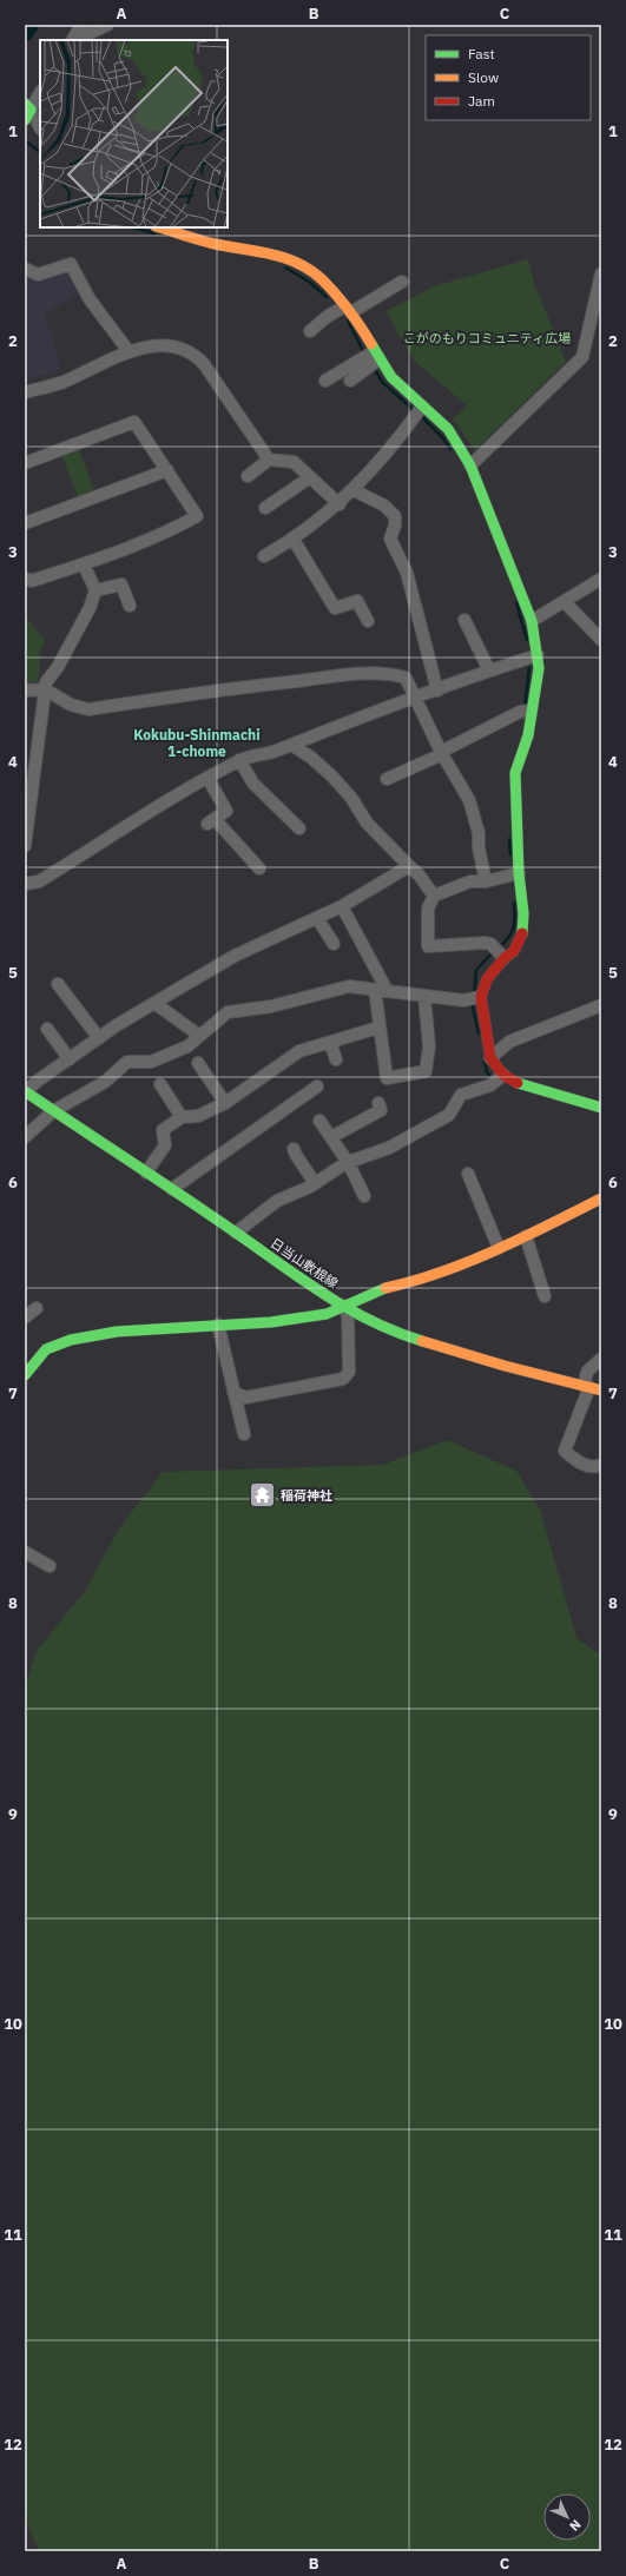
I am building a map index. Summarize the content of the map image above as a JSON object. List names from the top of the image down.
{
  "streets": {
    "street": ["日当山敷根線"]
  },
  "districts": ["Kokubu-Shinmachi 1-chome"],
  "parks": ["こがのもりコミュニティ広場"],
  "places": {
    "temple": ["稲荷神社"]
  },
  "legend": ["Fast", "Slow", "Jam"],
  "north": "bottom right",
  "grid": {
    "columns": ["A", "B", "C"],
    "rows": [
      "1",
      "2",
      "3",
      "4",
      "5",
      "6",
      "7",
      "8",
      "9",
      "10",
      "11",
      "12"
    ]
  }
}
